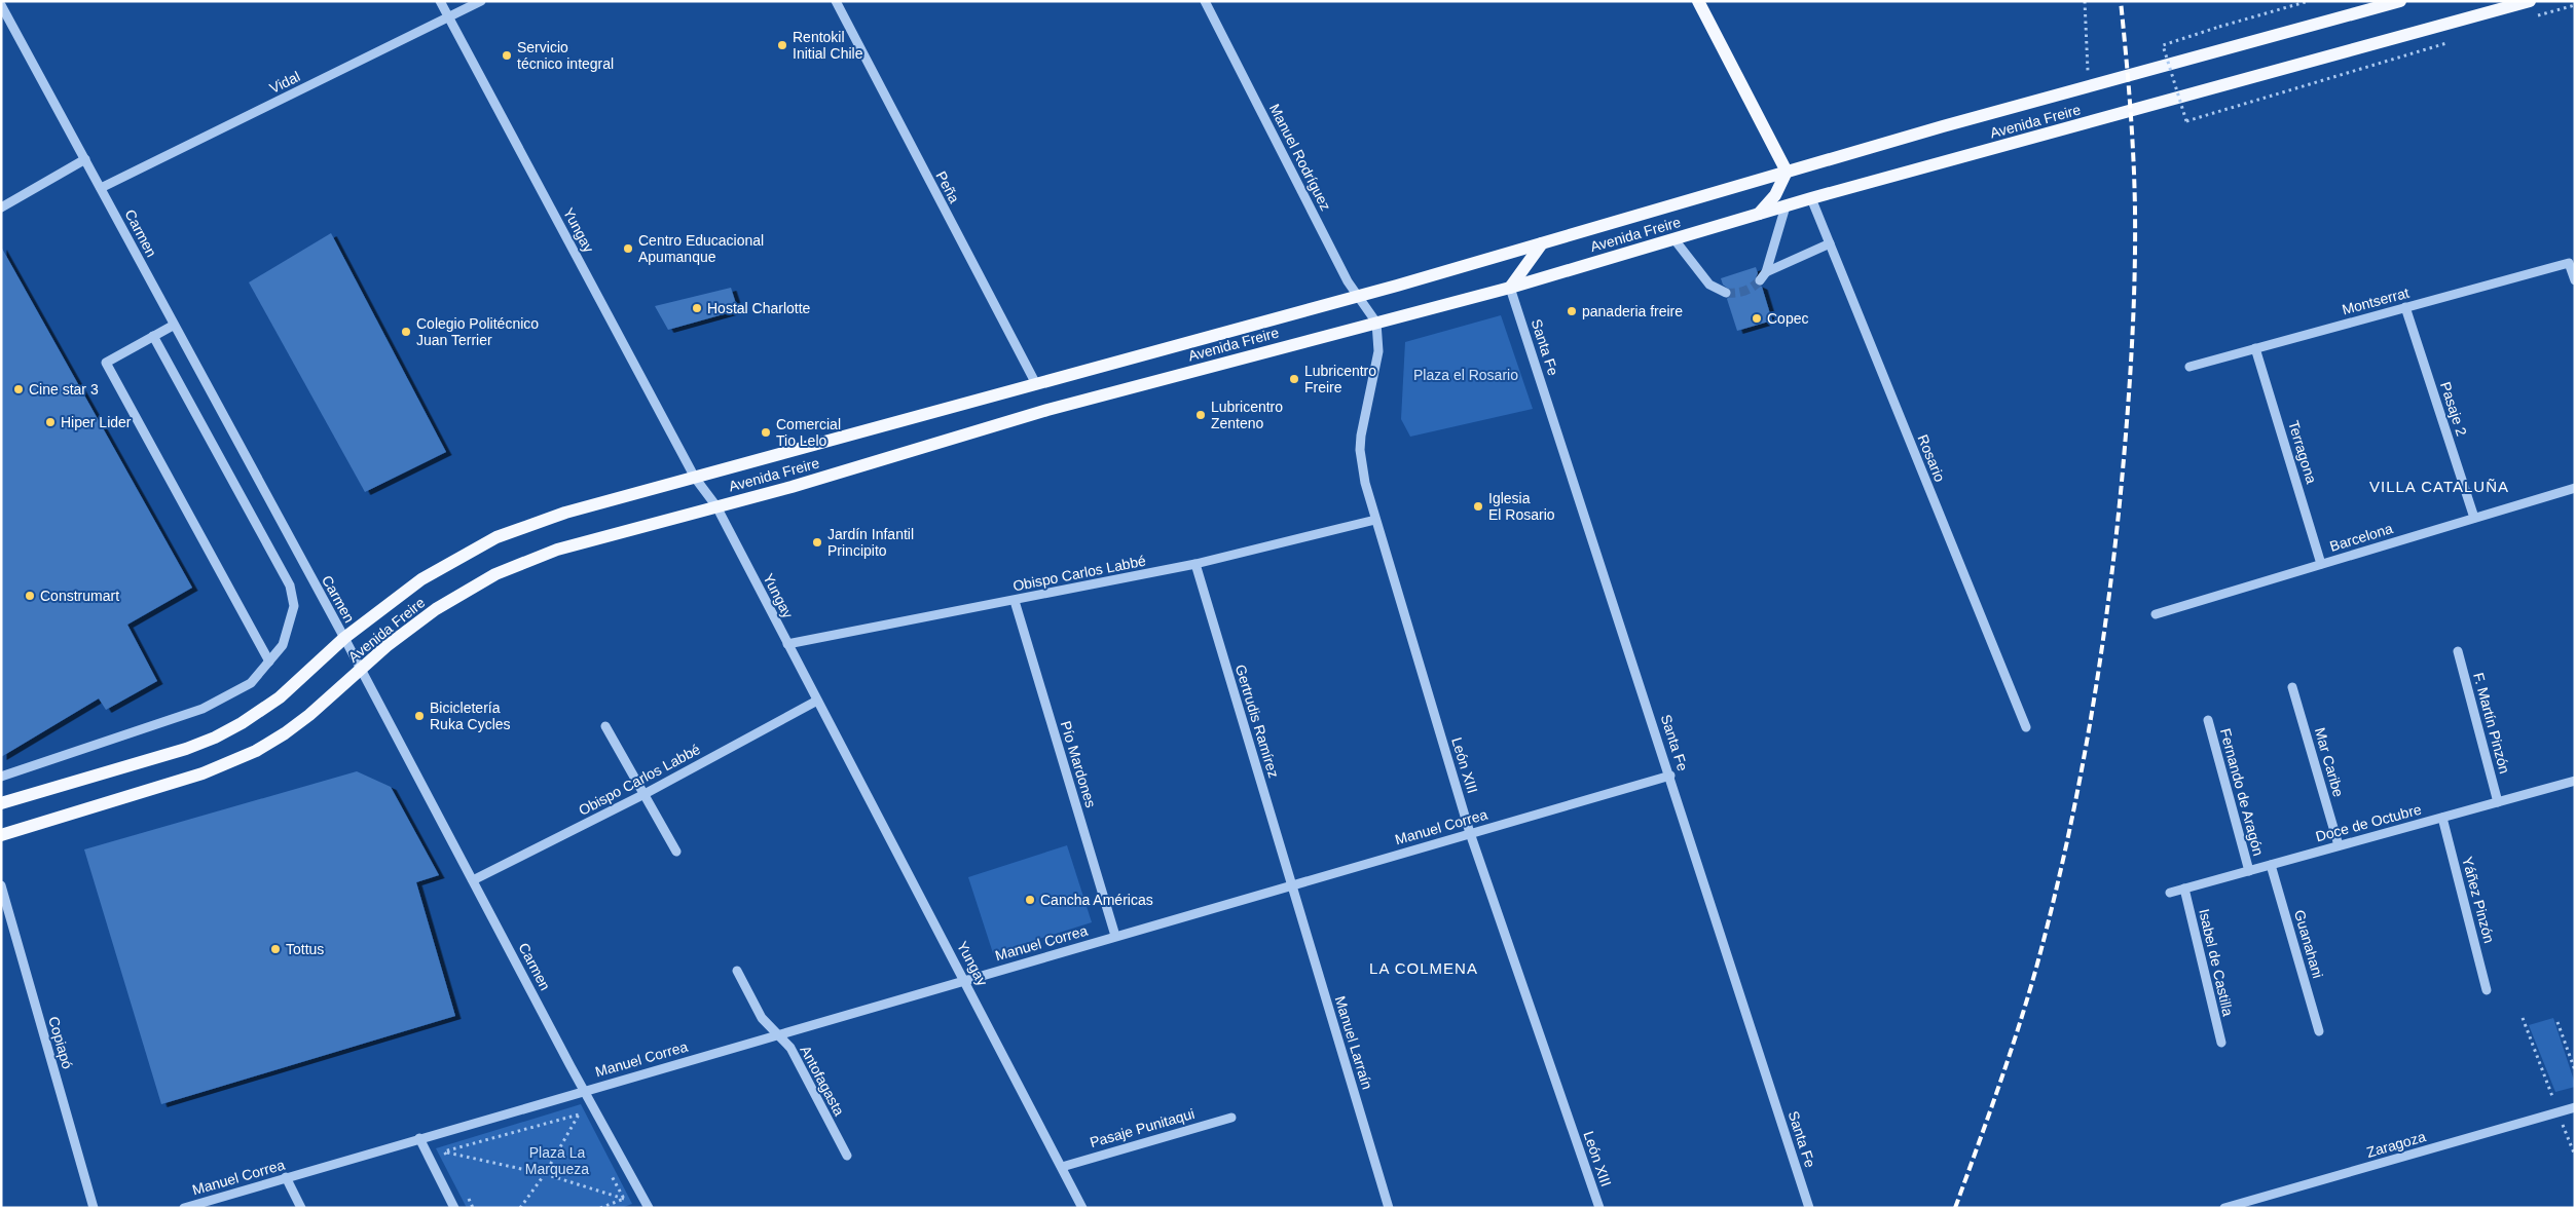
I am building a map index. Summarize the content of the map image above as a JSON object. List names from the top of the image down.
{
  "streets": {
    "main road": ["Avenida Freire"],
    "street": [
      "Vidal",
      "Manuel Rodríguez",
      "Peña",
      "Yungay",
      "Carmen",
      "Montserrat",
      "Santa Fe",
      "Pasaje 2",
      "Terragona",
      "Rosario",
      "Barcelona",
      "Obispo Carlos Labbé",
      "Gertrudis Ramírez",
      "F. Martín Pinzón",
      "Mar Caribe",
      "Pío Mardones",
      "León XIII",
      "Fernando de Aragón",
      "Doce de Octubre",
      "Manuel Correa",
      "Yáñez Pinzón",
      "Guanahani",
      "Isabel de Castilla",
      "Copiapó",
      "Manuel Larraín",
      "Antofagasta",
      "Pasaje Punitaqui",
      "Zaragoza"
    ]
  },
  "crossings": [
    ["Vidal", "Yungay"],
    ["Vidal", "Carmen"],
    ["Avenida Freire", "Manuel Rodríguez"],
    ["Avenida Freire", "Peña"],
    ["Avenida Freire", "Yungay"],
    ["Avenida Freire", "Carmen"],
    ["Avenida Freire", "Santa Fe"],
    ["Avenida Freire", "Rosario"],
    ["Avenida Freire", "León XIII"],
    ["Manuel Rodríguez", "León XIII"],
    ["Yungay", "Obispo Carlos Labbé"],
    ["Yungay", "Manuel Correa"],
    ["Yungay", "Pasaje Punitaqui"],
    ["Carmen", "Obispo Carlos Labbé"],
    ["Carmen", "Manuel Correa"],
    ["Montserrat", "Pasaje 2"],
    ["Montserrat", "Terragona"],
    ["Santa Fe", "Manuel Correa"],
    ["Pasaje 2", "Barcelona"],
    ["Terragona", "Barcelona"],
    ["Obispo Carlos Labbé", "Gertrudis Ramírez"],
    ["Obispo Carlos Labbé", "Pío Mardones"],
    ["Obispo Carlos Labbé", "León XIII"],
    ["Gertrudis Ramírez", "Manuel Correa"],
    ["Gertrudis Ramírez", "Manuel Larraín"],
    ["F. Martín Pinzón", "Doce de Octubre"],
    ["Mar Caribe", "Doce de Octubre"],
    ["Pío Mardones", "Manuel Correa"],
    ["León XIII", "Manuel Correa"],
    ["Fernando de Aragón", "Doce de Octubre"],
    ["Doce de Octubre", "Yáñez Pinzón"],
    ["Doce de Octubre", "Guanahani"],
    ["Doce de Octubre", "Isabel de Castilla"],
    ["Manuel Correa", "Manuel Larraín"],
    ["Manuel Correa", "Antofagasta"]
  ],
  "districts": ["VILLA CATALUÑA", "LA COLMENA"],
  "parks": ["Plaza el Rosario", "Plaza La Marqueza"],
  "places": [
    "Rentokil Initial Chile",
    "Servicio técnico integral",
    "Centro Educacional Apumanque",
    "Hostal Charlotte",
    "panaderia freire",
    "Copec",
    "Colegio Politécnico Juan Terrier",
    "Lubricentro Freire",
    "Cine star 3",
    "Lubricentro Zenteno",
    "Hiper Lider",
    "Comercial Tio Lelo",
    "Iglesia El Rosario",
    "Jardín Infantil Principito",
    "Construmart",
    "Bicicletería Ruka Cycles",
    "Cancha Américas",
    "Tottus"
  ]
}
